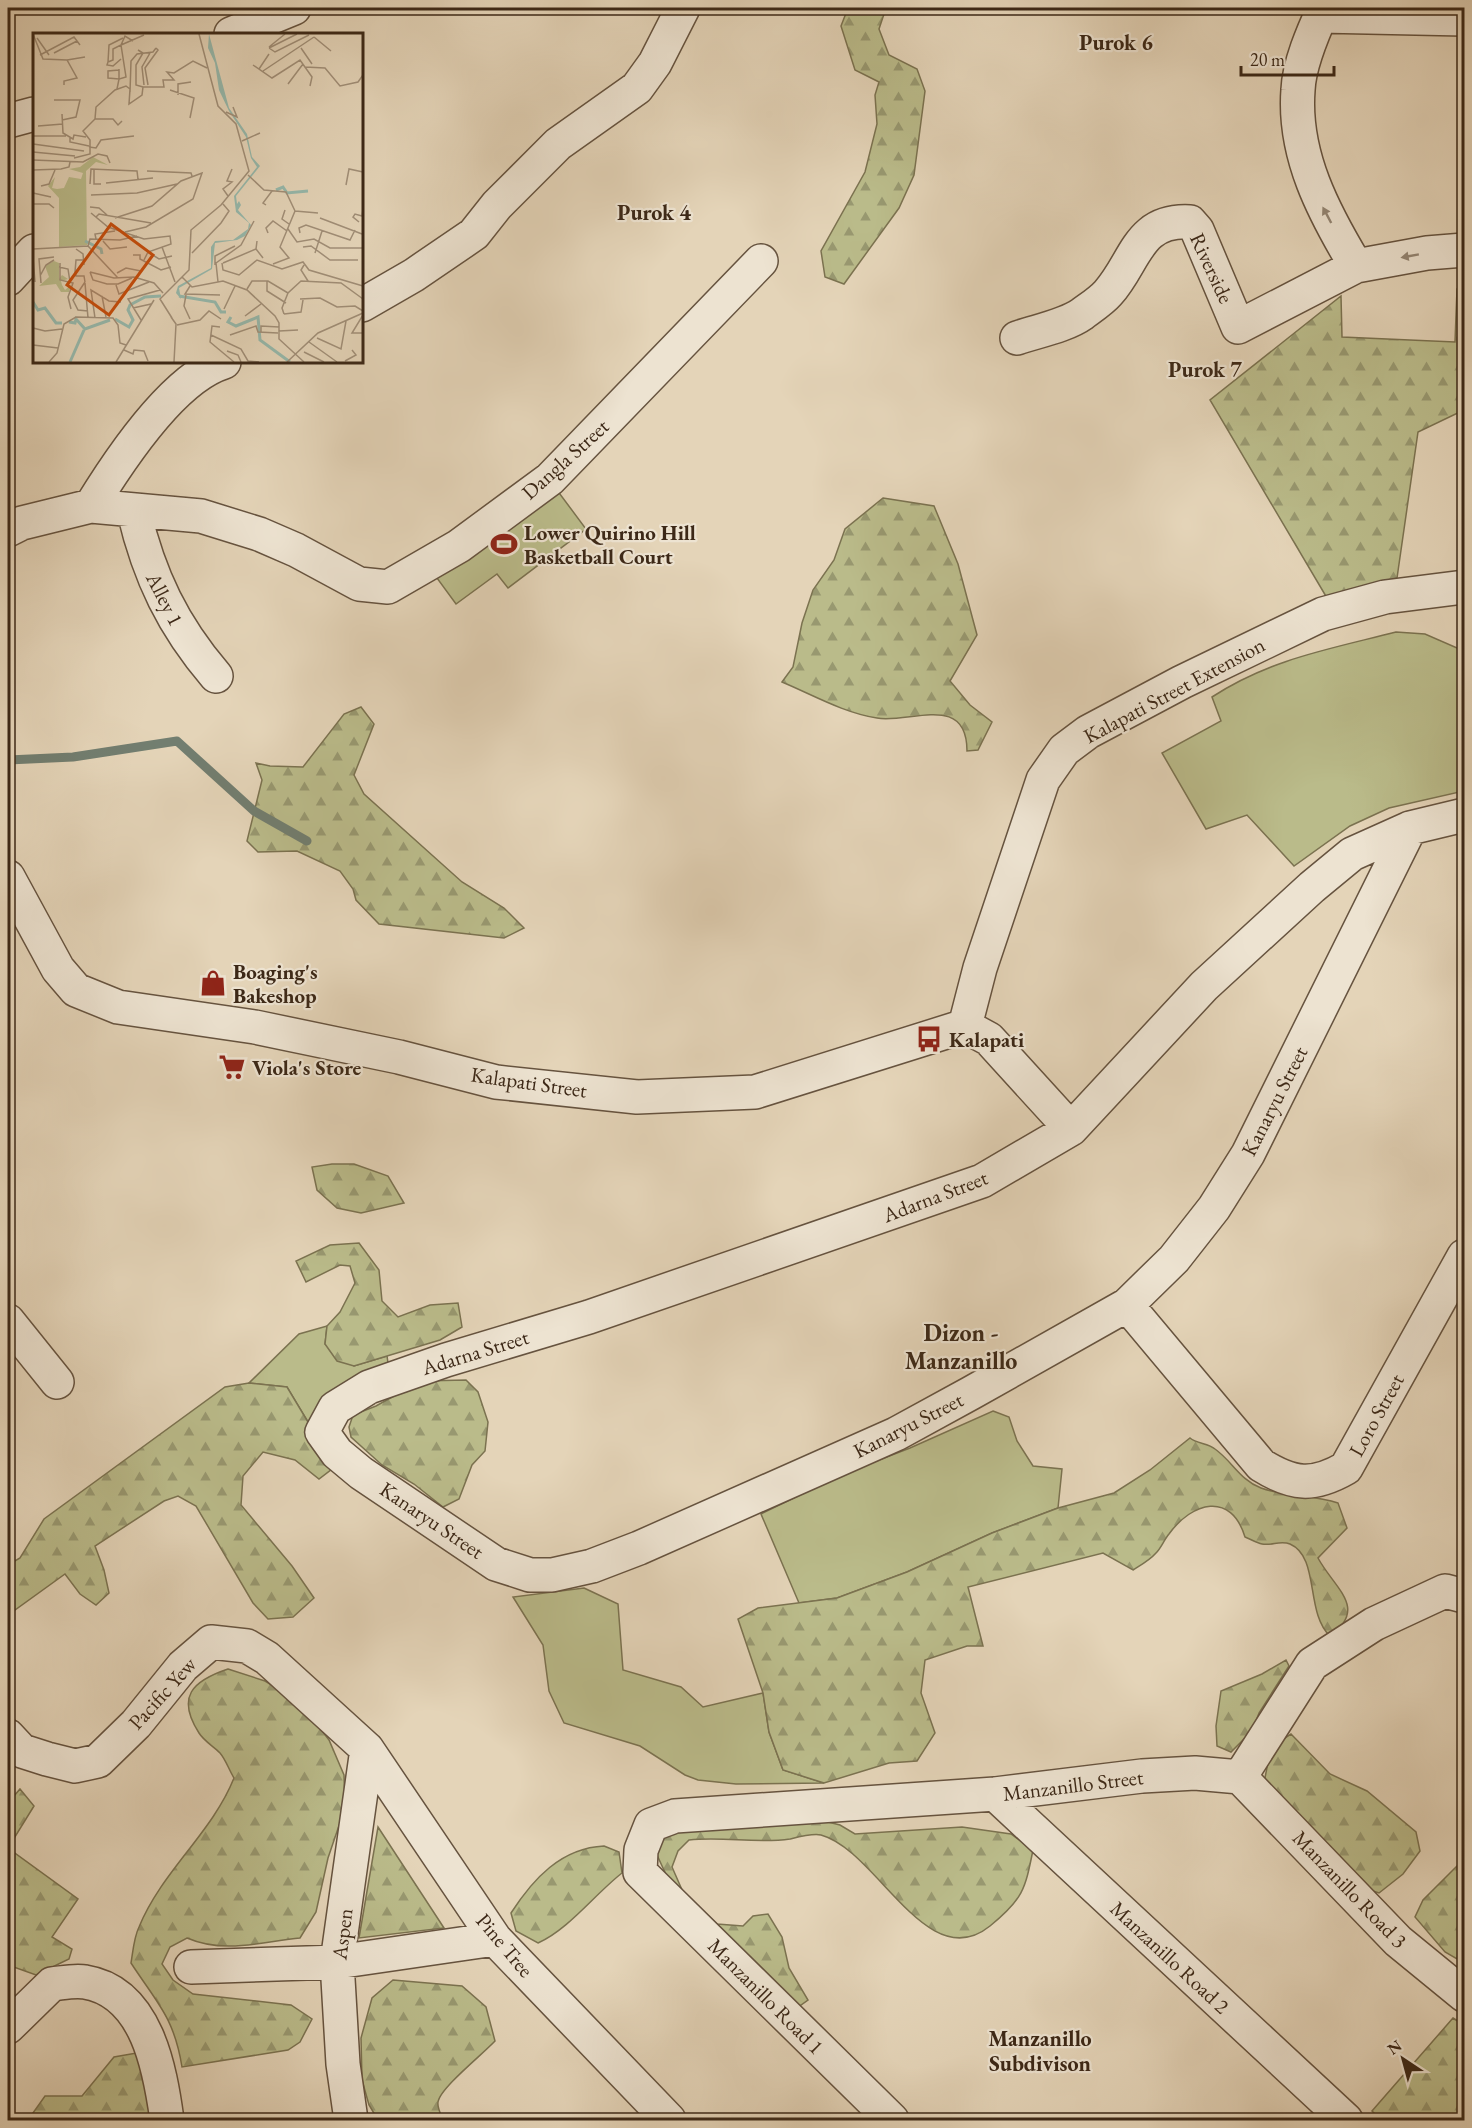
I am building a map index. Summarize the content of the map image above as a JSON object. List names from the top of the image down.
{
  "streets": {
    "street": [
      "Riverside",
      "Dangla Street",
      "Alley 1",
      "Kalapati Street Extension",
      "Kalapati Street",
      "Kanaryu Street",
      "Adarna Street",
      "Loro Street",
      "Pacific Yew",
      "Manzanillo Street",
      "Manzanillo Road 3",
      "Aspen",
      "Pine Tree",
      "Manzanillo Road 2",
      "Manzanillo Road 1"
    ]
  },
  "crossings": [
    ["Dangla Street", "Alley 1"],
    ["Kalapati Street Extension", "Kalapati Street"],
    ["Kanaryu Street", "Adarna Street"],
    ["Kanaryu Street", "Loro Street"],
    ["Pacific Yew", "Aspen"],
    ["Pacific Yew", "Pine Tree"],
    ["Manzanillo Street", "Manzanillo Road 3"],
    ["Manzanillo Street", "Manzanillo Road 2"],
    ["Manzanillo Street", "Manzanillo Road 1"],
    ["Aspen", "Pine Tree"]
  ],
  "districts": [
    "Purok 6",
    "Purok 4",
    "Purok 7",
    "Dizon - Manzanillo",
    "Manzanillo Subdivison"
  ],
  "places": {
    "sports": ["Lower Quirino Hill Basketball Court"],
    "shop": ["Boaging's Bakeshop"],
    "bus stop": ["Kalapati"],
    "supermarket": ["Viola's Store"]
  },
  "scale_bar": "20 m",
  "north": "top left"
}
